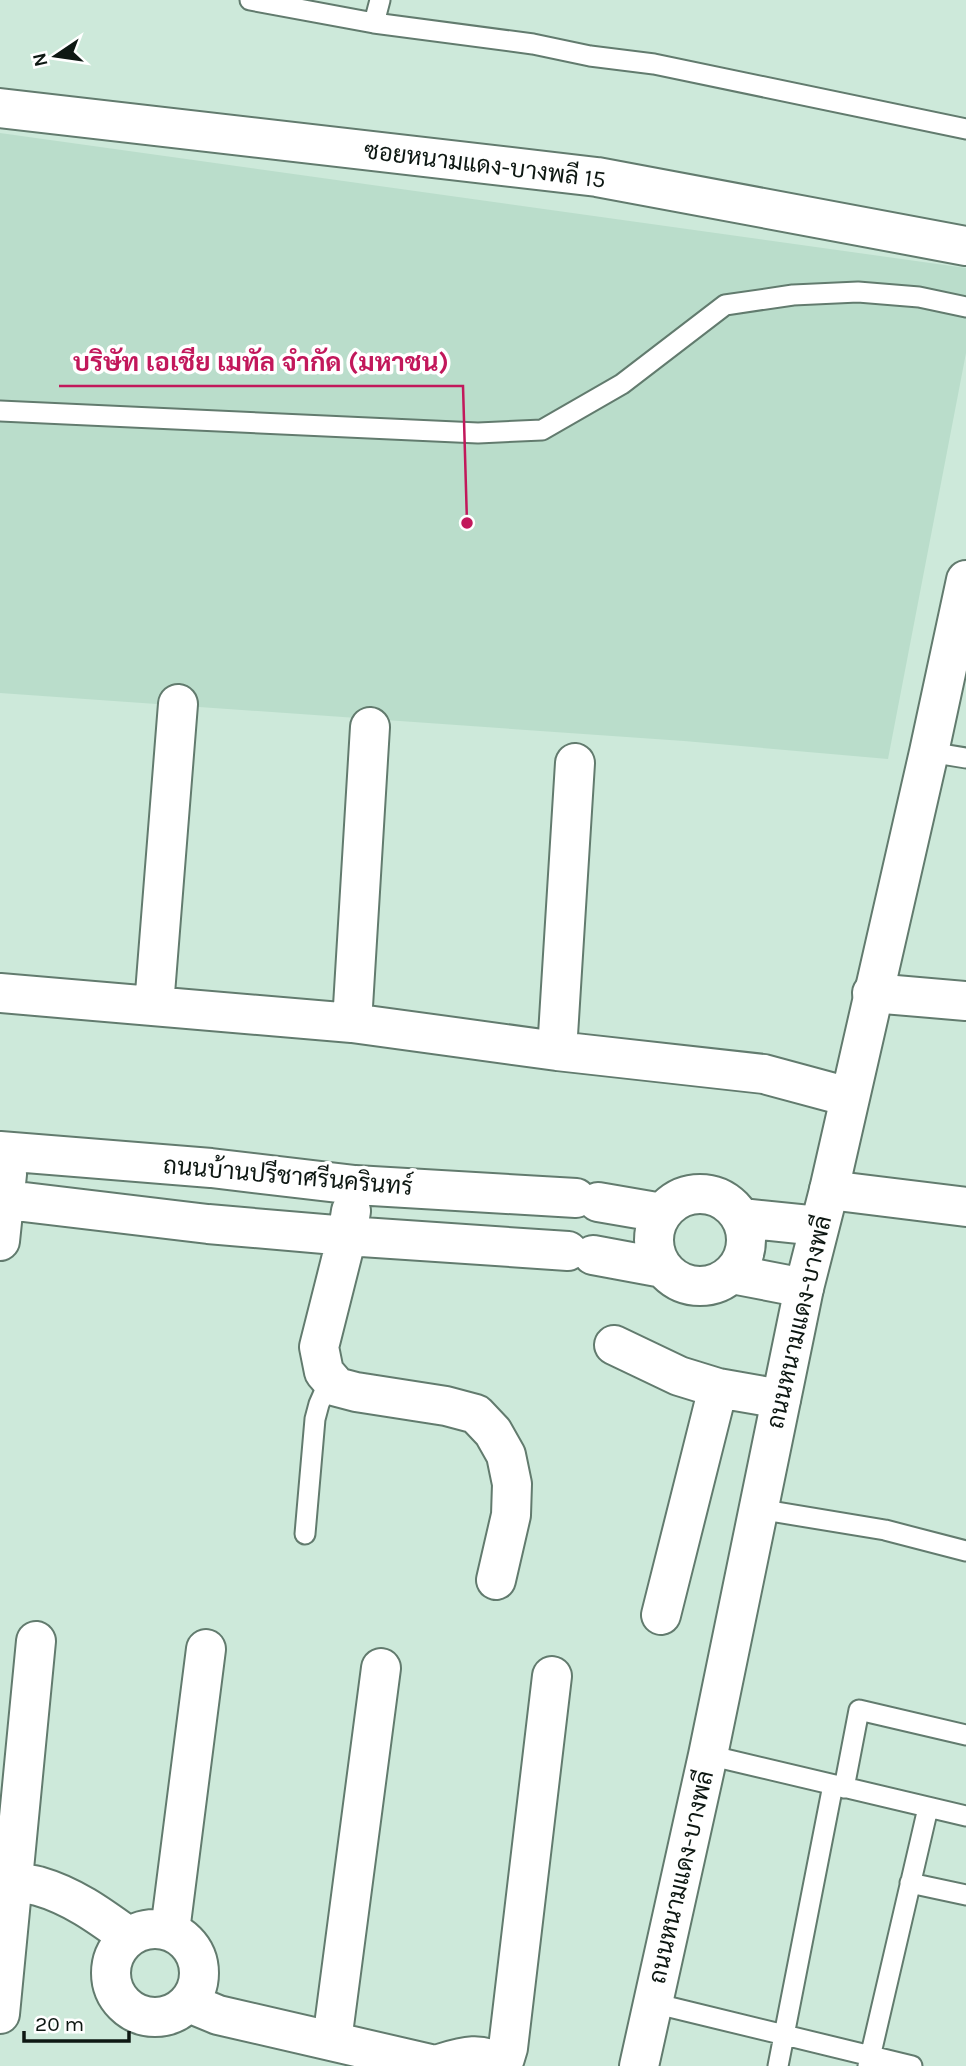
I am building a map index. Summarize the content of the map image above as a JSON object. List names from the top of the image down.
{
  "streets": {
    "street": ["ซอยหนามแดง-บางพลี 15", "ถนนบ้านปรีชาศรีนครินทร์", "ถนนหนามแดง-บางพลี"]
  },
  "places": ["บริษัท เอเชีย เมทัล จำกัด (มหาชน)"],
  "scale_bar": "20 m",
  "north": "left"
}
